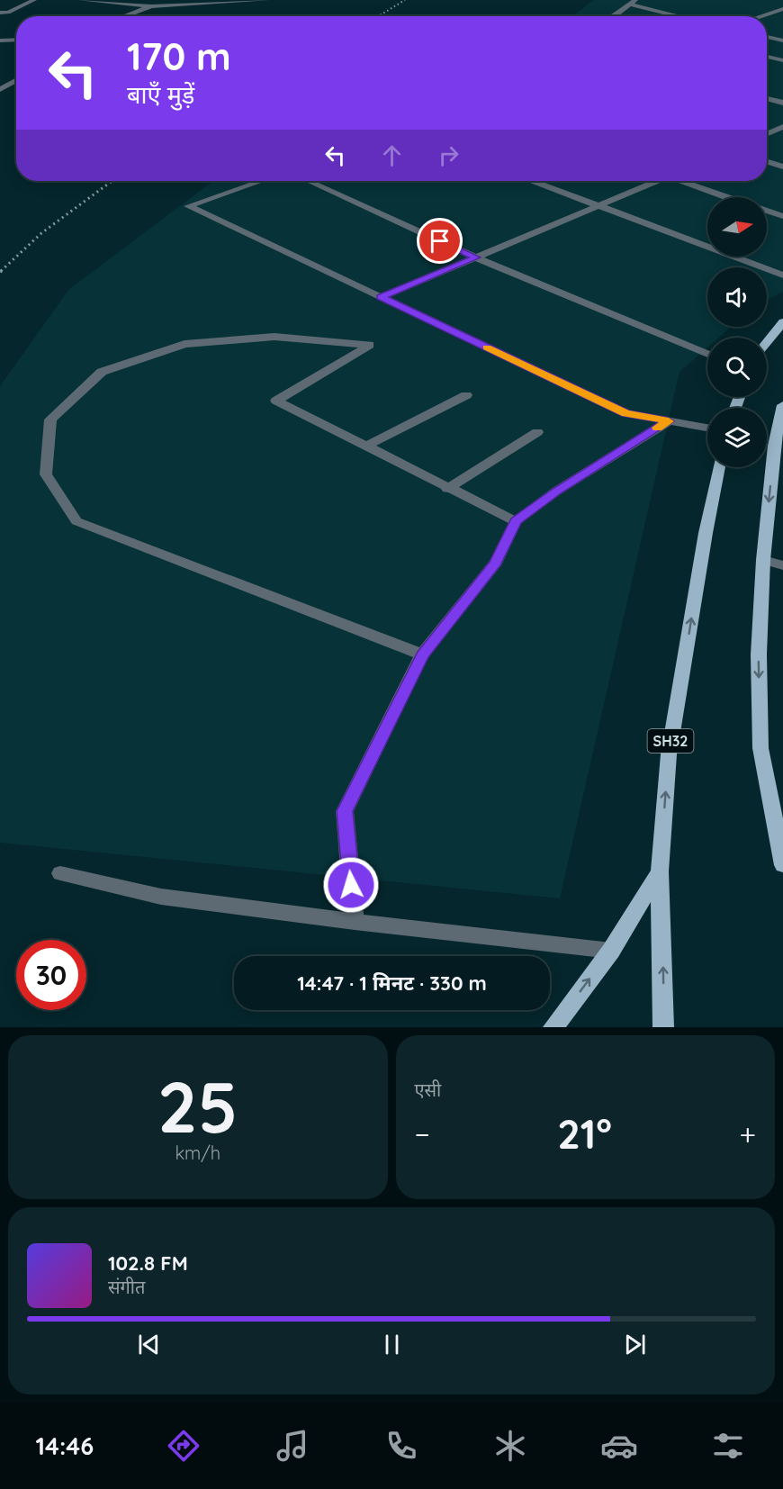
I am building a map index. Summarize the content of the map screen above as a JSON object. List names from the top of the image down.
{
  "streets": {
    "main road": ["SH32"]
  },
  "north": "right",
  "page": {
    "turn": ["170 m", "बाएँ मुड़ें"],
    "limit": "30",
    "trip": "14:47 · 1 मिनट · 330 m",
    "tile": [
      ["25", "km/h"],
      "एसी"
    ],
    "heat": ["−", "21°", "+"],
    "song": ["102.8 FM", "संगीत"],
    "tabs": "14:46"
  }
}
